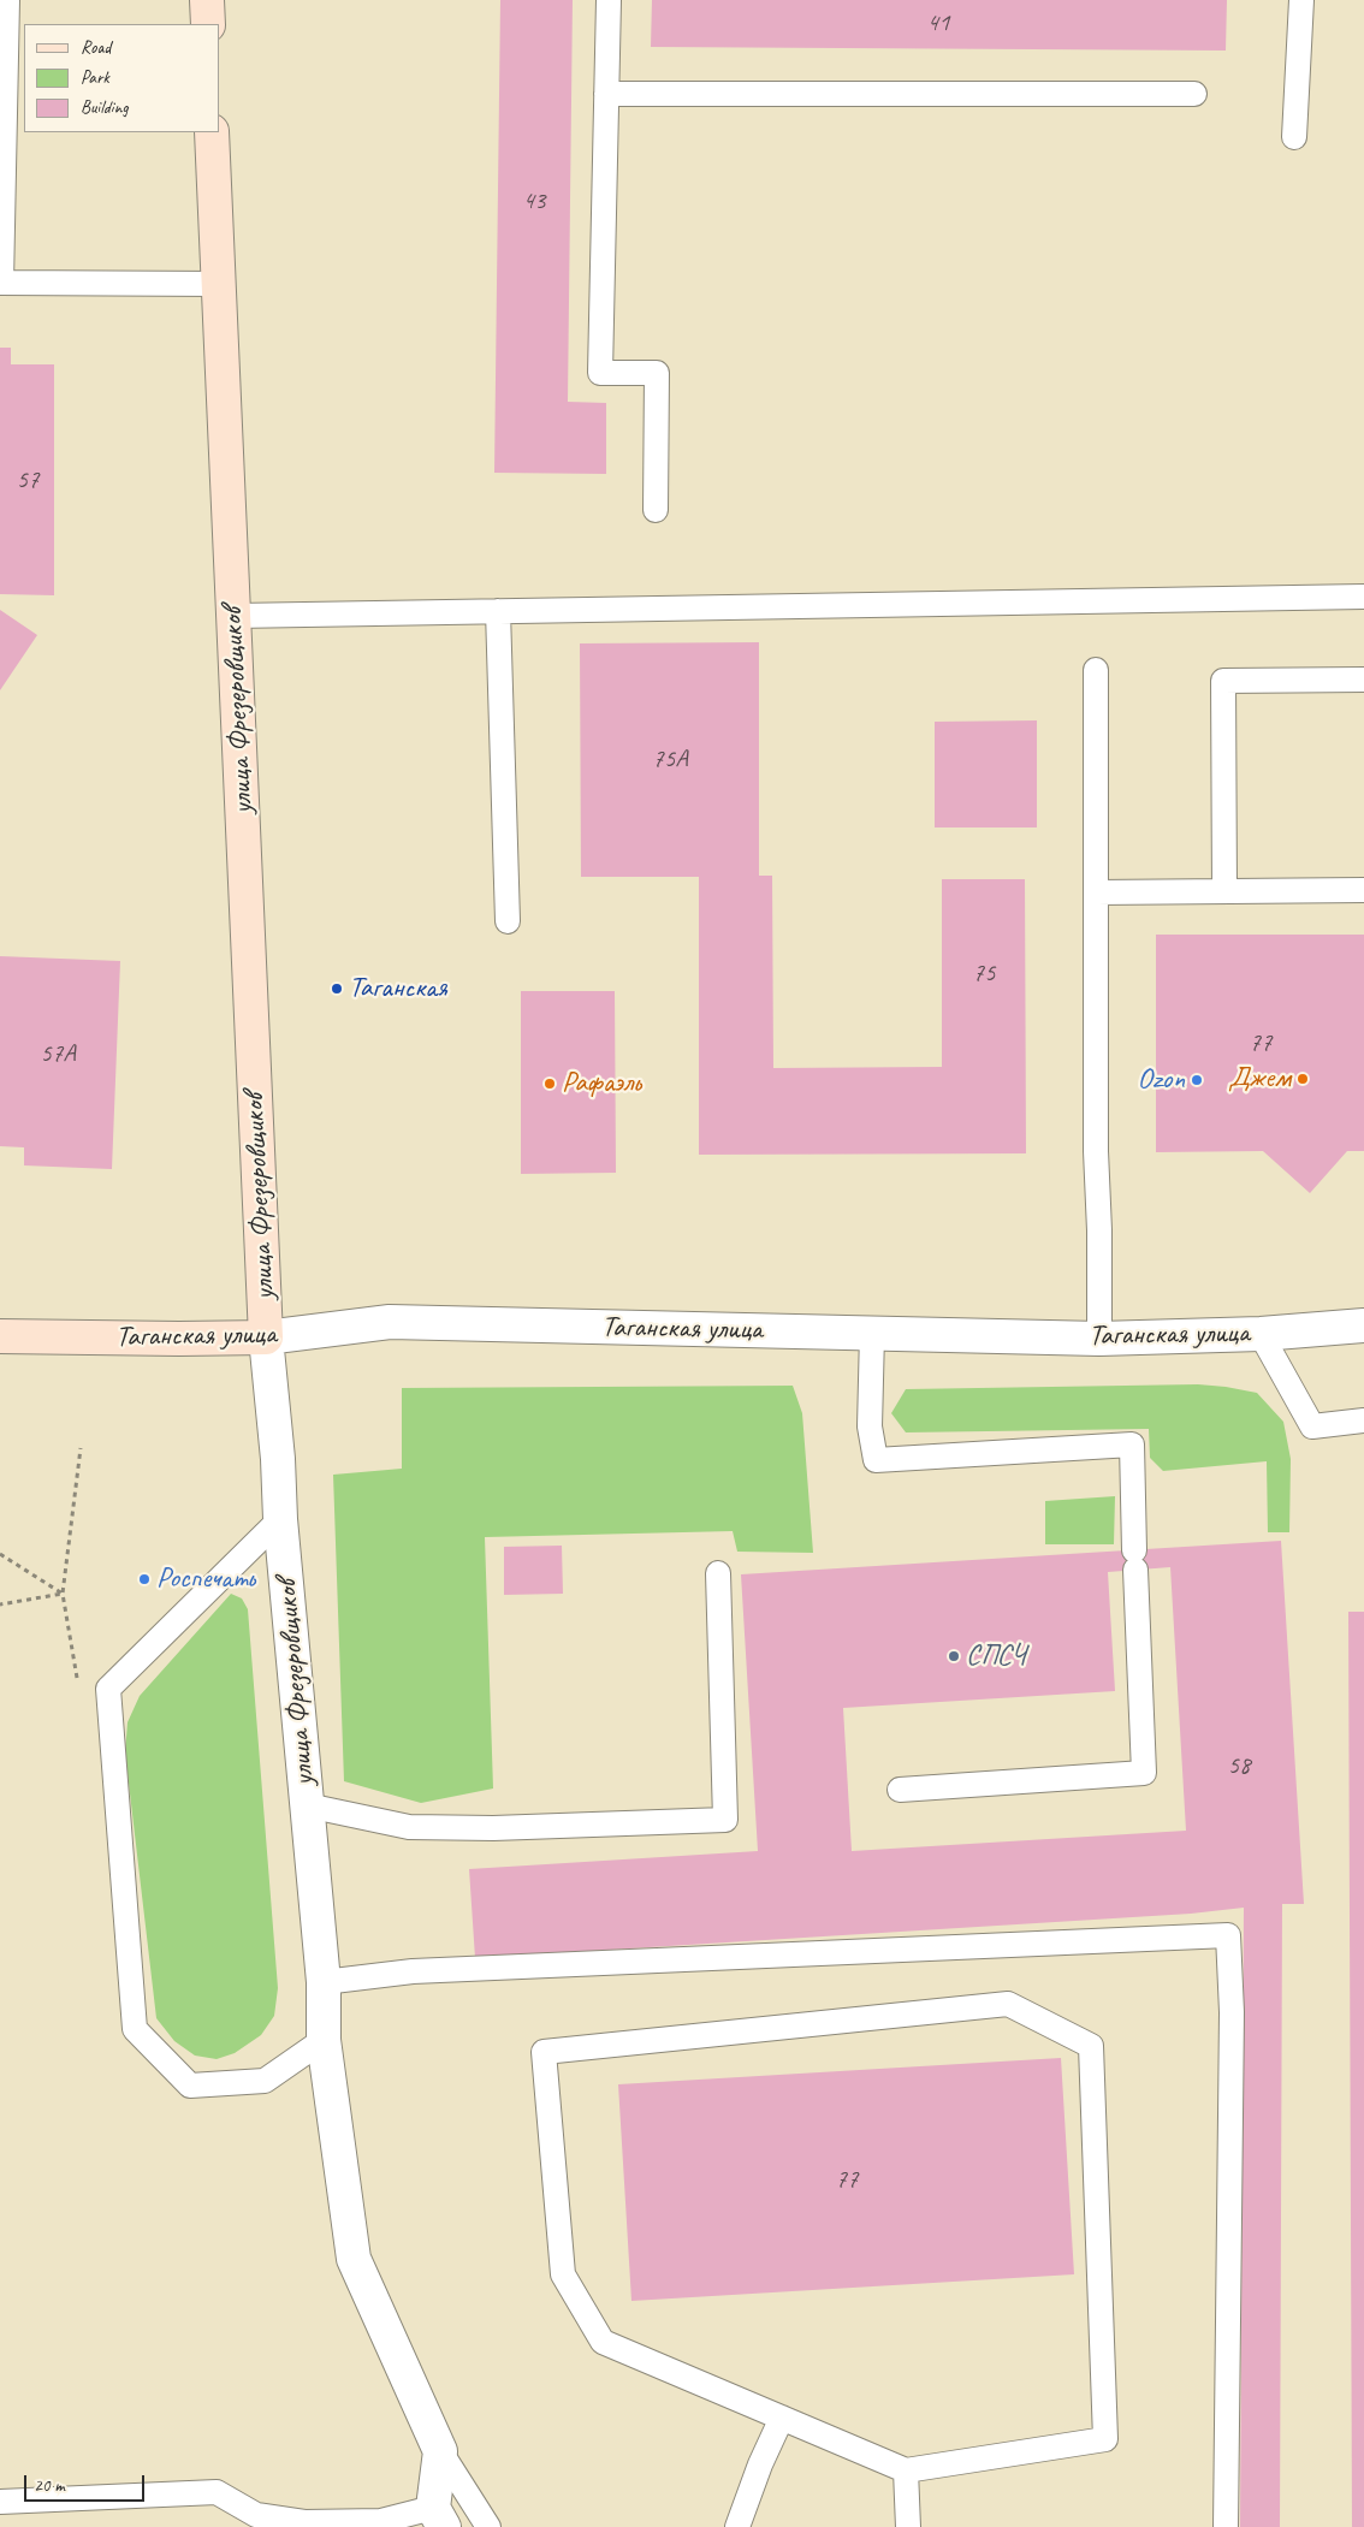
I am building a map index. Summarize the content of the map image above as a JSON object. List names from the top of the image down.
{
  "streets": {
    "main road": ["улица Фрезеровщиков", "Таганская улица"]
  },
  "crossings": [
    ["улица Фрезеровщиков", "Таганская улица"]
  ],
  "places": [
    "Таганская",
    "Джем",
    "Ozon",
    "Рафаэль",
    "Роспечать",
    "СПСЧ"
  ],
  "house_numbers": [
    "41",
    "43",
    "57",
    "75А",
    "75",
    "77",
    "57А",
    "58",
    "77"
  ],
  "legend": ["Road", "Park", "Building"],
  "scale_bar": "20 m"
}
